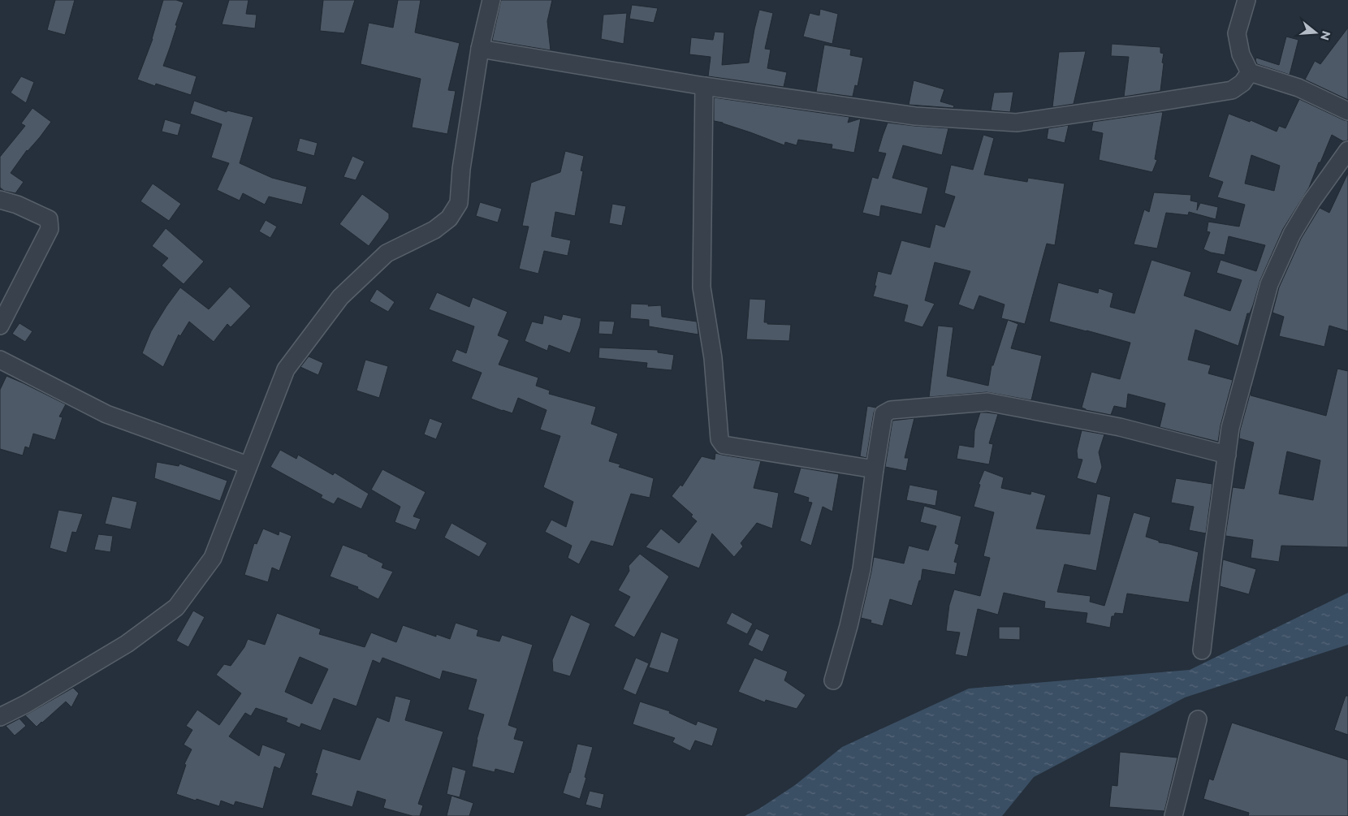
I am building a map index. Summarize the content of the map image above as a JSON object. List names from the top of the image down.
{
  "north": "right"
}
